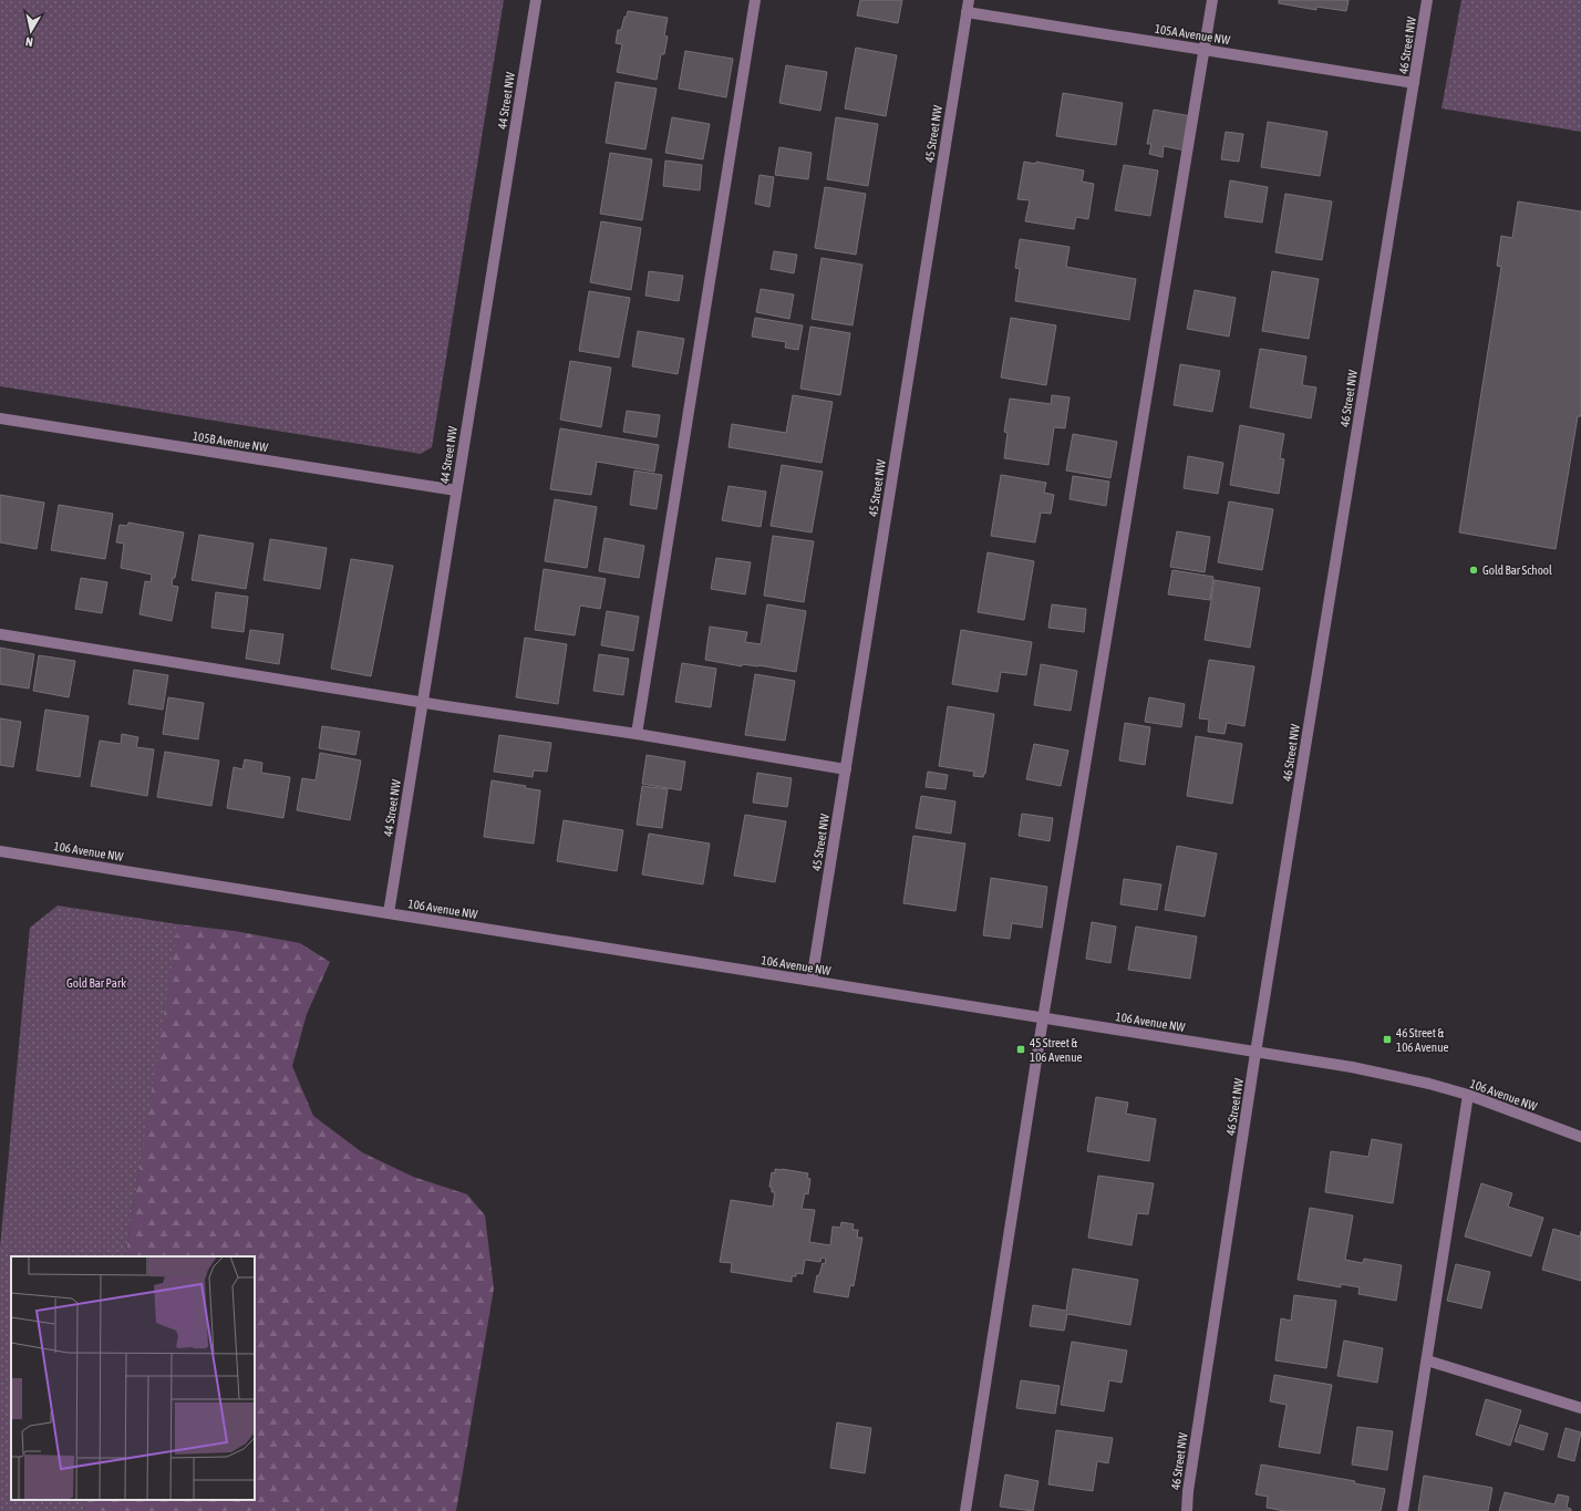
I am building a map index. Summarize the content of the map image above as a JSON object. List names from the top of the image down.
{
  "streets": {
    "street": [
      "105A Avenue NW",
      "46 Street NW",
      "44 Street NW",
      "45 Street NW",
      "105B Avenue NW",
      "106 Avenue NW"
    ]
  },
  "crossings": [
    ["105A Avenue NW", "46 Street NW"],
    ["105A Avenue NW", "45 Street NW"],
    ["46 Street NW", "106 Avenue NW"],
    ["44 Street NW", "105B Avenue NW"],
    ["44 Street NW", "106 Avenue NW"],
    ["45 Street NW", "106 Avenue NW"]
  ],
  "parks": ["Gold Bar Park"],
  "places": {
    "other": ["Gold Bar School"],
    "transit": ["46 Street & 106 Avenue", "45 Street & 106 Avenue"]
  },
  "north": "bottom"
}
